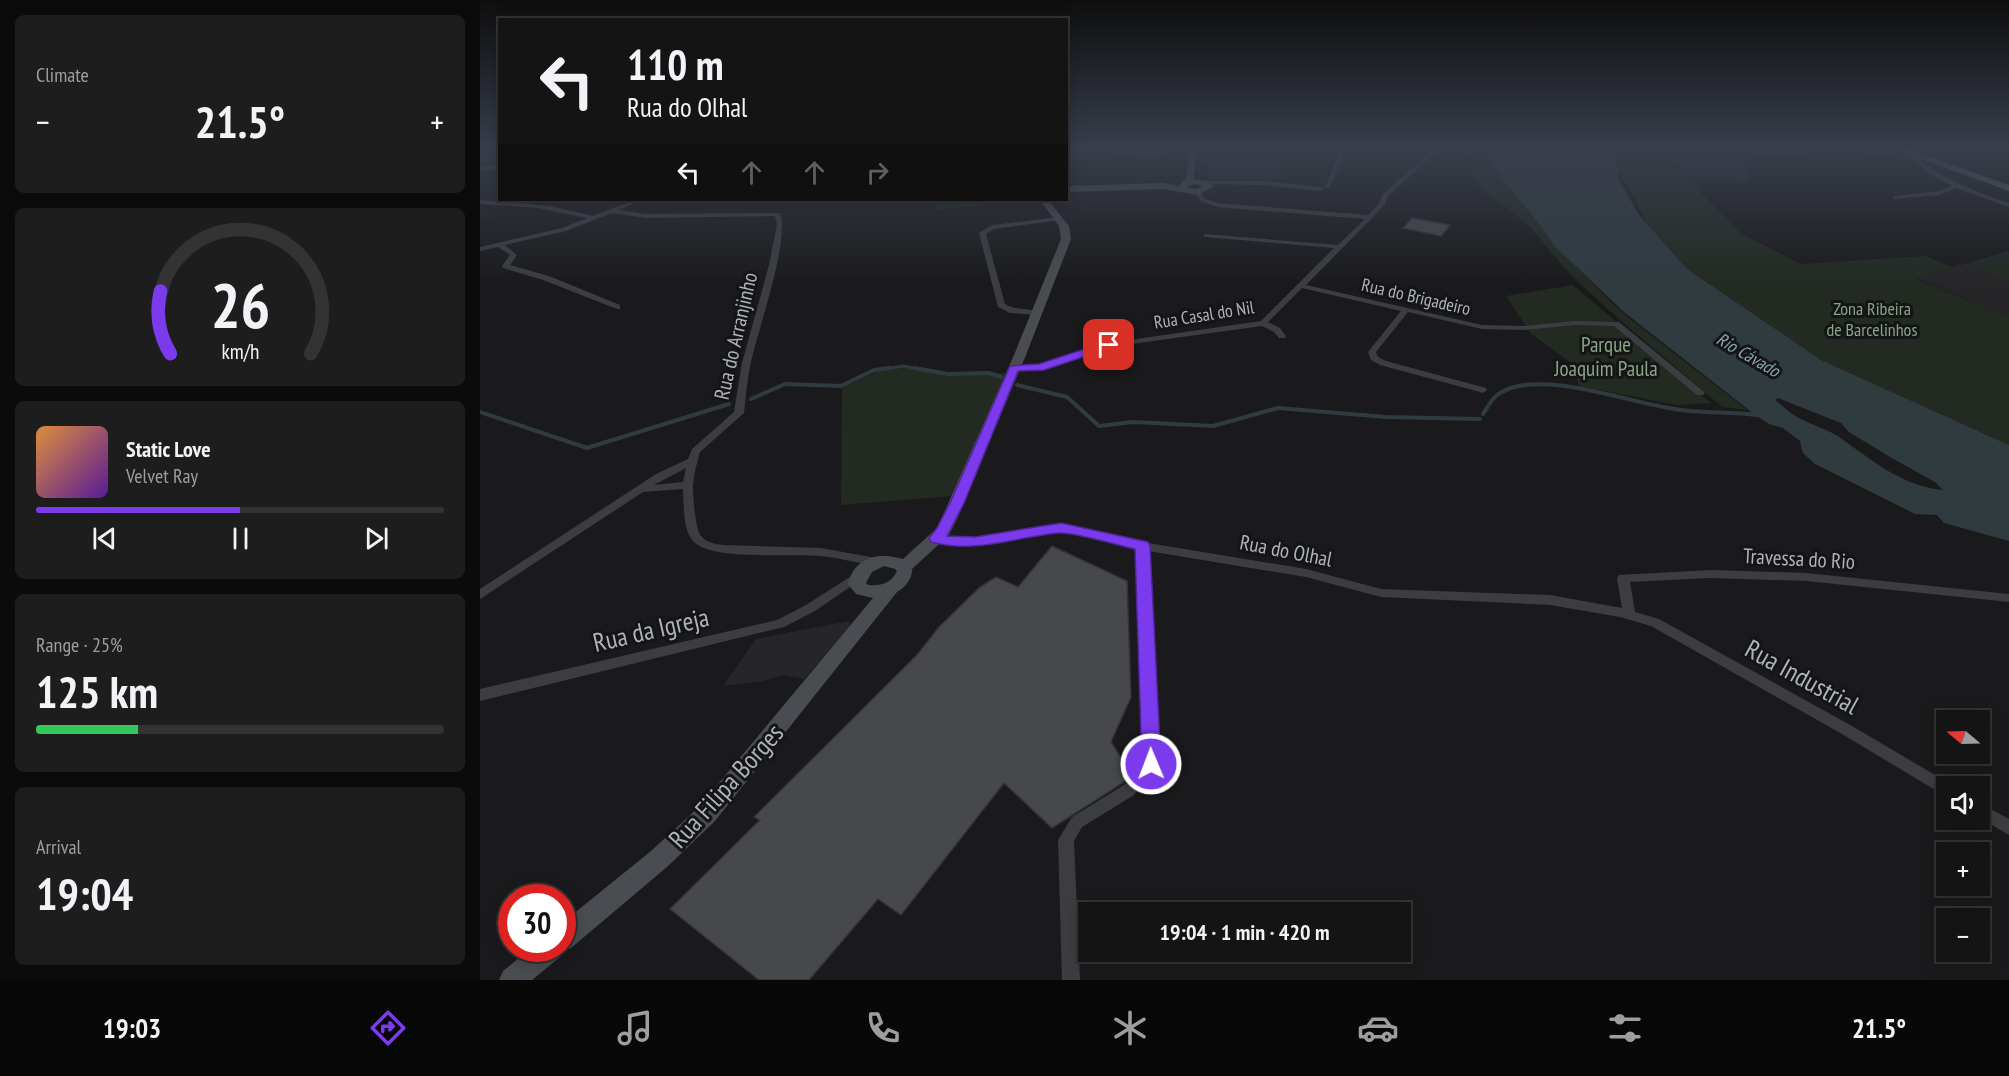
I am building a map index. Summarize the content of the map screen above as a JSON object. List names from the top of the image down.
{
  "streets": {
    "main road": ["Rua Filipa Borges"],
    "street": [
      "Rua do Brigadeiro",
      "Rua Casal do Nil",
      "Rua do Arranjinho",
      "Rua do Olhal",
      "Travessa do Rio",
      "Rua da Igreja",
      "Rua Industrial"
    ]
  },
  "crossings": [
    ["Rua do Brigadeiro", "Rua Casal do Nil"],
    ["Rua do Olhal", "Travessa do Rio"],
    ["Rua do Olhal", "Rua Industrial"],
    ["Travessa do Rio", "Rua Industrial"]
  ],
  "water": ["Rio Cávado"],
  "parks": ["Zona Ribeira de Barcelinhos", "Parque Joaquim Paula"],
  "north": "left",
  "page": {
    "tile": [
      "Climate",
      ["Range · 25%", "125 km"],
      ["Arrival", "19:04"]
    ],
    "turn": ["110 m", "Rua do Olhal"],
    "heat": ["−", "21.5°", "+"],
    "song": ["Static Love", "Velvet Ray"],
    "map_buttons": ["+", "−"],
    "limit": "30",
    "trip": "19:04 · 1 min · 420 m",
    "tabs": ["19:03", "21.5°"],
    "gauge": ["26", "km/h"]
  }
}
